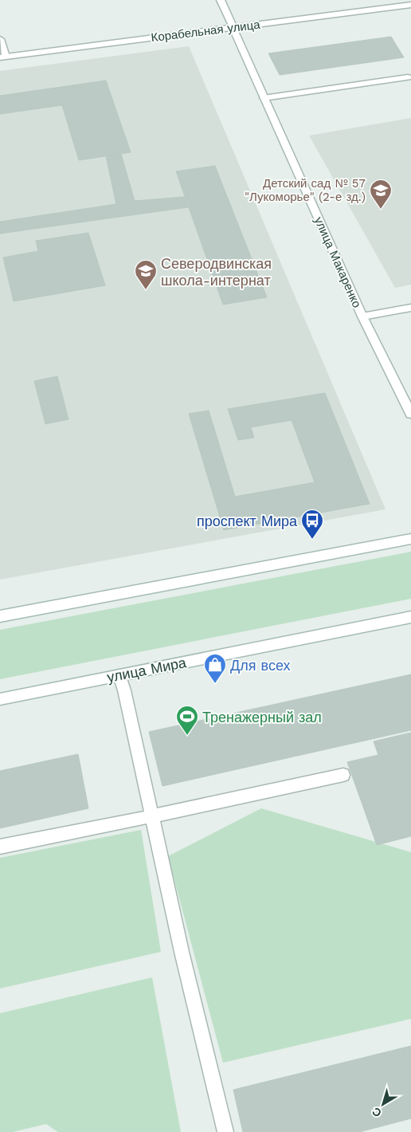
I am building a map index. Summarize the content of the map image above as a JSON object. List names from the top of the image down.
{
  "streets": {
    "street": ["Корабельная улица", "улица Макаренко", "улица Мира"]
  },
  "crossings": [
    ["Корабельная улица", "улица Макаренко"]
  ],
  "places": {
    "school or university": ["Детский сад № 57 \"Лукоморье\" (2-е зд.)", "Северодвинская школа-интернат"],
    "bus stop": ["проспект Мира"],
    "shop": ["Для всех"],
    "sports": ["Тренажерный зал"]
  },
  "north": "bottom left"
}
